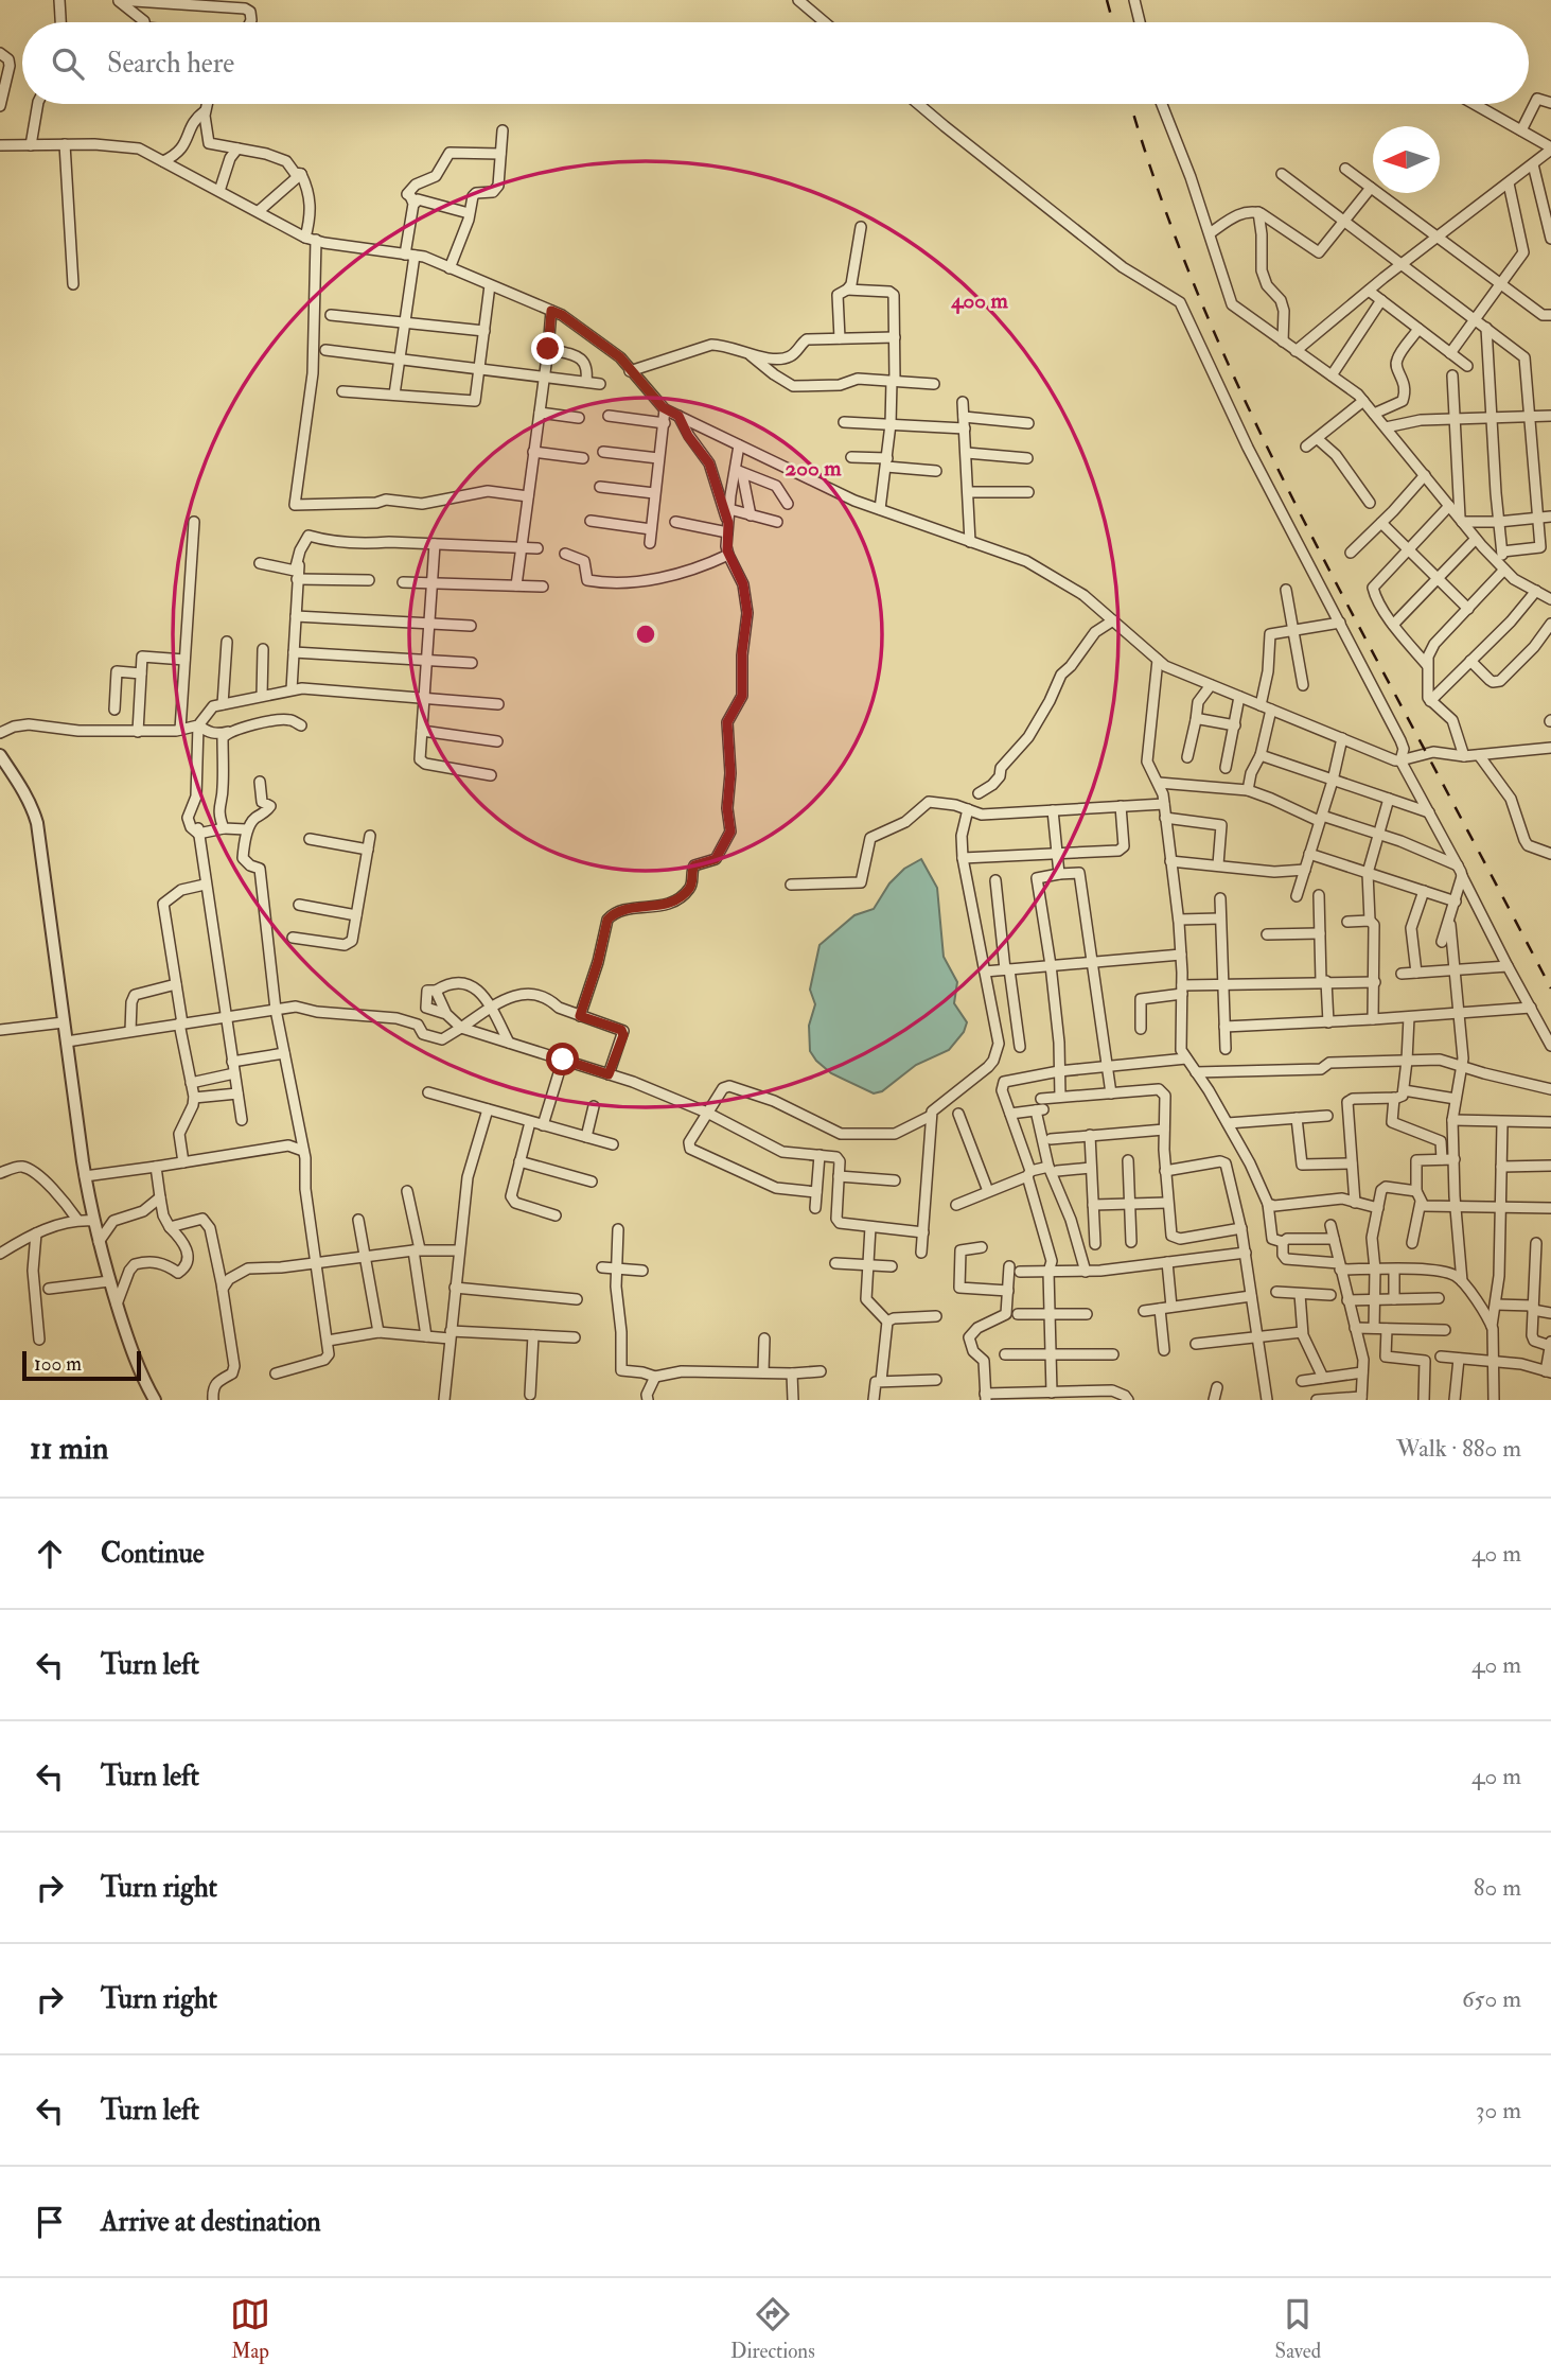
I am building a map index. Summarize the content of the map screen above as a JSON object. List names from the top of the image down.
{
  "scale_bar": "100 m",
  "north": "left",
  "page": {
    "search": "Search here",
    "scale": "100 m",
    "heading": ["11 min", "Walk · 880 m"],
    "list": [
      ["Continue", "40 m"],
      ["Turn left", "40 m"],
      ["Turn left", "40 m"],
      ["Turn right", "80 m"],
      ["Turn right", "650 m"],
      ["Turn left", "30 m"],
      "Arrive at destination"
    ],
    "nav": ["Map", "Directions", "Saved"]
  },
  "rings": ["400 m", "200 m"]
}
